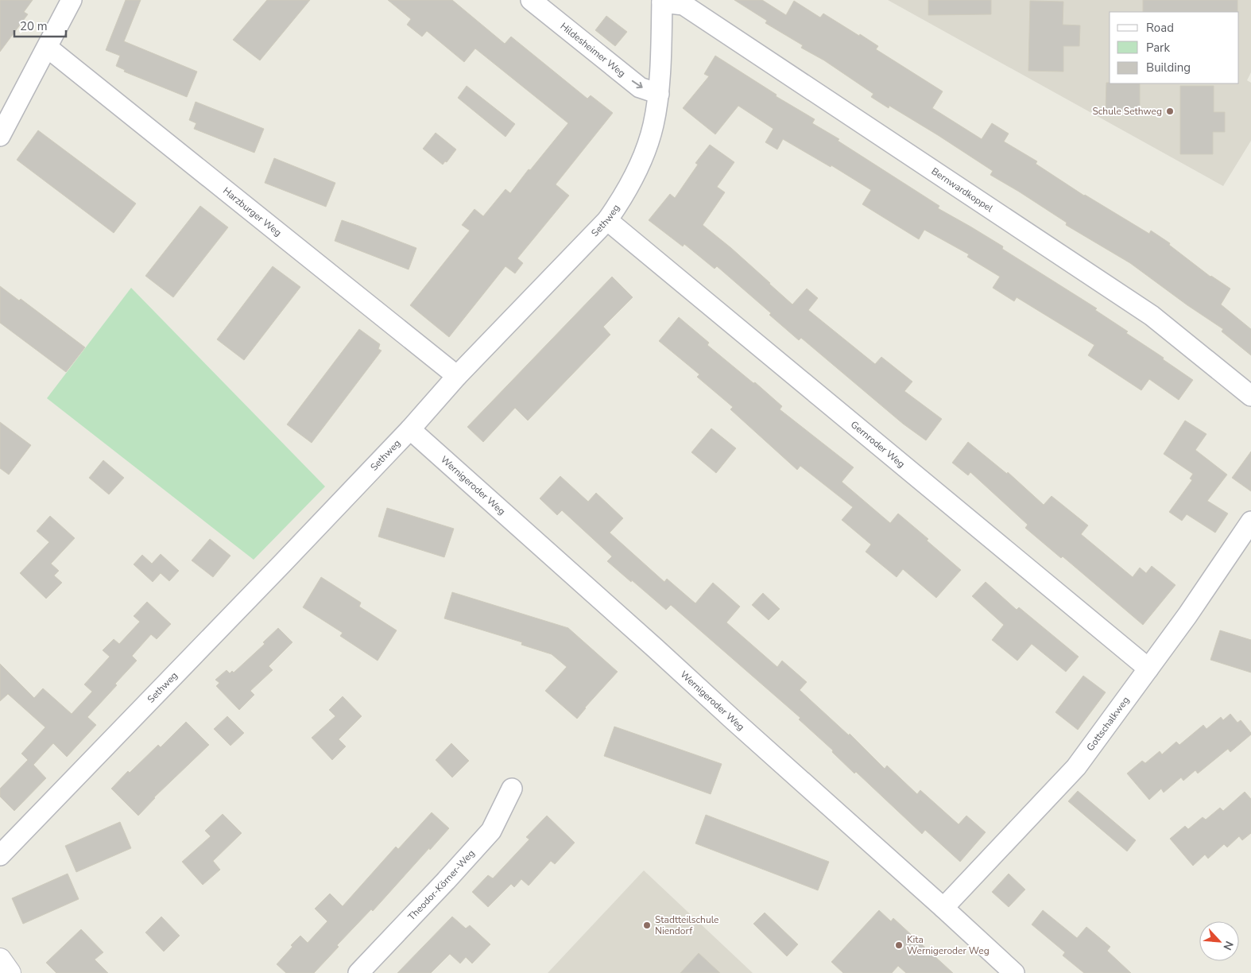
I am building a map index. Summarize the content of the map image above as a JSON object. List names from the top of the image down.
{
  "streets": {
    "street": [
      "Hildesheimer Weg",
      "Bernwardkoppel",
      "Harzburger Weg",
      "Sethweg",
      "Gernroder Weg",
      "Wernigeroder Weg",
      "Gottschalkweg",
      "Theodor-Körner-Weg"
    ]
  },
  "crossings": [
    ["Hildesheimer Weg", "Sethweg"],
    ["Bernwardkoppel", "Sethweg"],
    ["Harzburger Weg", "Sethweg"],
    ["Sethweg", "Gernroder Weg"],
    ["Sethweg", "Wernigeroder Weg"],
    ["Gernroder Weg", "Gottschalkweg"],
    ["Wernigeroder Weg", "Gottschalkweg"]
  ],
  "one_way": ["Hildesheimer Weg"],
  "places": ["Schule Sethweg", "Stadtteilschule Niendorf", "Kita Wernigeroder Weg"],
  "legend": ["Road", "Park", "Building"],
  "scale_bar": "20 m",
  "north": "bottom right"
}
